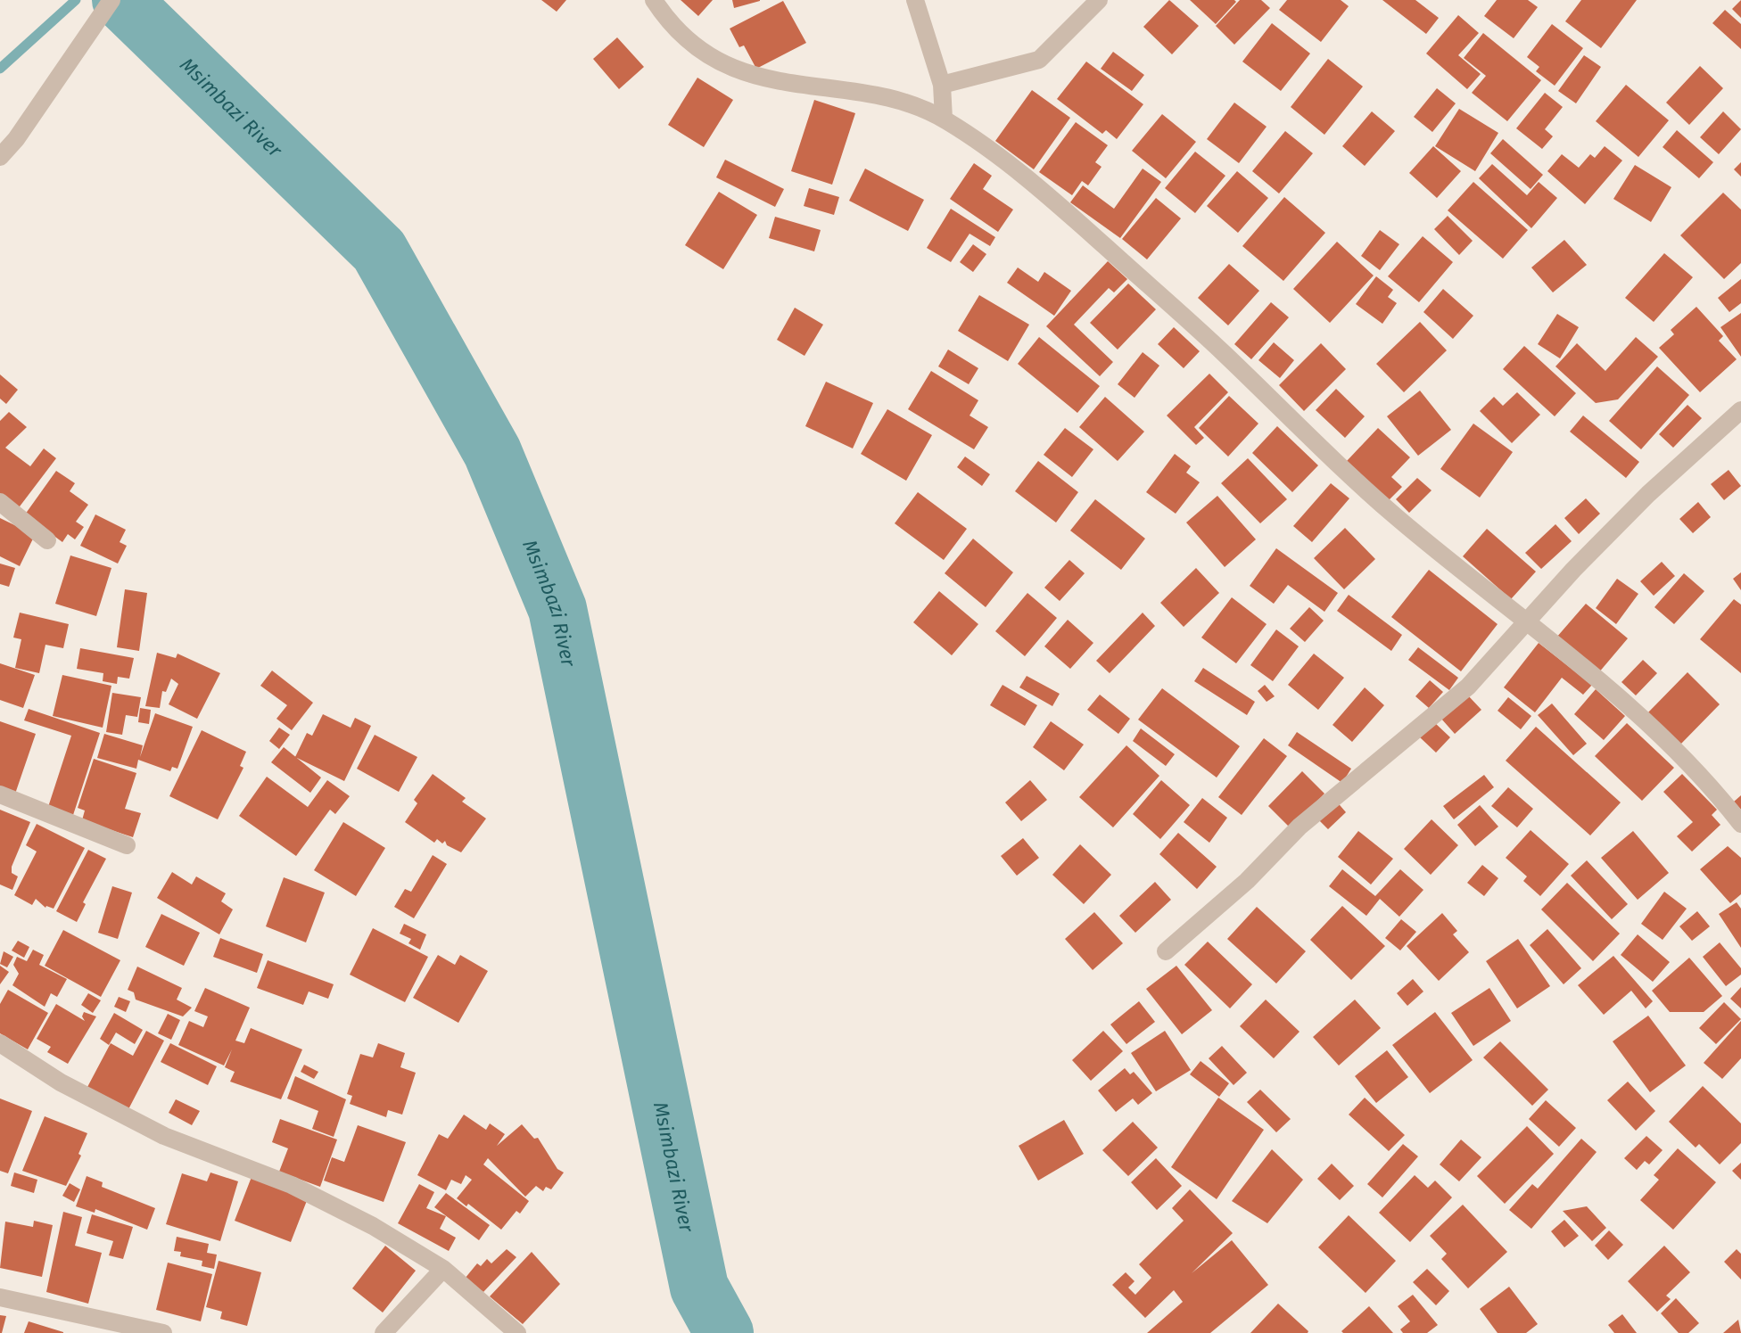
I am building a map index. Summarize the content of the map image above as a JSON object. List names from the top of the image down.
{
  "water": ["Msimbazi River"]
}
